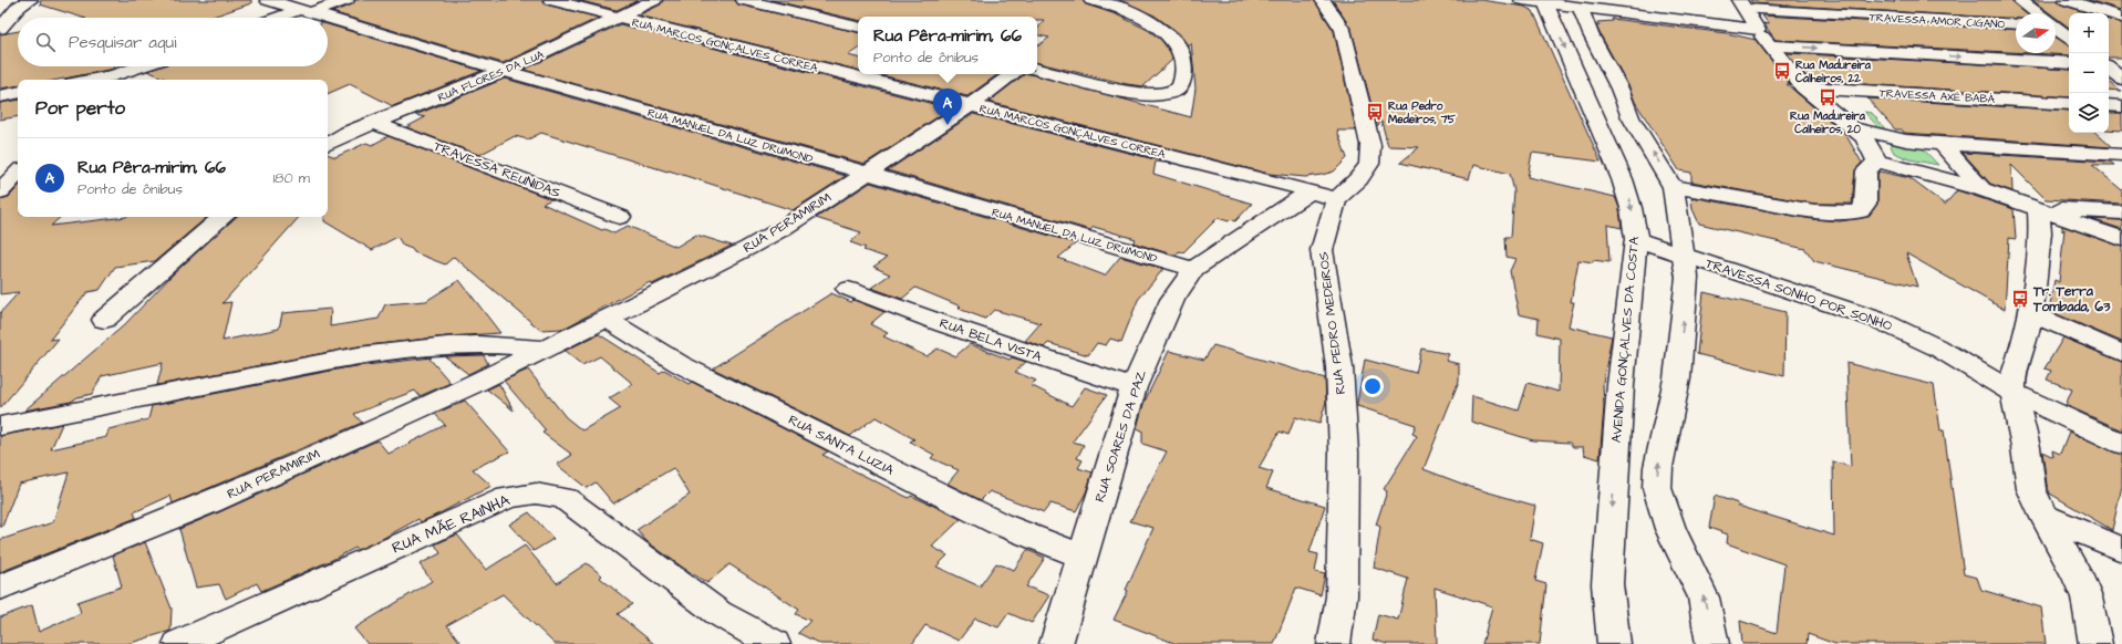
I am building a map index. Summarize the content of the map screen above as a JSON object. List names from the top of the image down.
{
  "streets": {
    "street": [
      "TRAVESSA AMOR CIGANO",
      "RUA MARCOS GONÇALVES CORREA",
      "RUA FLORES DA LUA",
      "TRAVESSA AXÉ BABÁ",
      "RUA MANUEL DA LUZ DRUMOND",
      "TRAVESSA REUNIDAS",
      "RUA PERAMIRIM",
      "TRAVESSA SONHO POR SONHO",
      "RUA PEDRO MEDEIROS",
      "RUA BELA VISTA",
      "AVENIDA GONÇALVES DA COSTA",
      "RUA SOARES DA PAZ",
      "RUA SANTA LUZIA",
      "RUA MÃE RAINHA"
    ]
  },
  "crossings": [
    ["RUA MARCOS GONÇALVES CORREA", "RUA FLORES DA LUA"],
    ["RUA MARCOS GONÇALVES CORREA", "RUA PERAMIRIM"],
    ["RUA MARCOS GONÇALVES CORREA", "RUA PEDRO MEDEIROS"],
    ["RUA MARCOS GONÇALVES CORREA", "RUA SOARES DA PAZ"],
    ["RUA FLORES DA LUA", "RUA MANUEL DA LUZ DRUMOND"],
    ["RUA FLORES DA LUA", "TRAVESSA REUNIDAS"],
    ["RUA MANUEL DA LUZ DRUMOND", "RUA PERAMIRIM"],
    ["RUA MANUEL DA LUZ DRUMOND", "RUA SOARES DA PAZ"],
    ["RUA PERAMIRIM", "RUA SANTA LUZIA"],
    ["TRAVESSA SONHO POR SONHO", "AVENIDA GONÇALVES DA COSTA"],
    ["RUA BELA VISTA", "RUA SOARES DA PAZ"],
    ["RUA SOARES DA PAZ", "RUA SANTA LUZIA"]
  ],
  "places": {
    "bus stop": [
      "Rua Madureira Calheiros, 22",
      "Rua Madureira Calheiros, 20",
      "Rua Pedro Medeiros, 75",
      "Tr. Terra Tombada, 63"
    ]
  },
  "north": "right",
  "page": {
    "map_buttons": ["+", "−"],
    "popup": ["Rua Pêra-mirim, 66", "Ponto de ônibus"],
    "search": "Pesquisar aqui",
    "heading": "Por perto",
    "pins": "A",
    "list": [
      {
        "mark": "A",
        "name": "Rua Pêra-mirim, 66",
        "note": "Ponto de ônibus",
        "value": "180 m"
      }
    ]
  }
}
